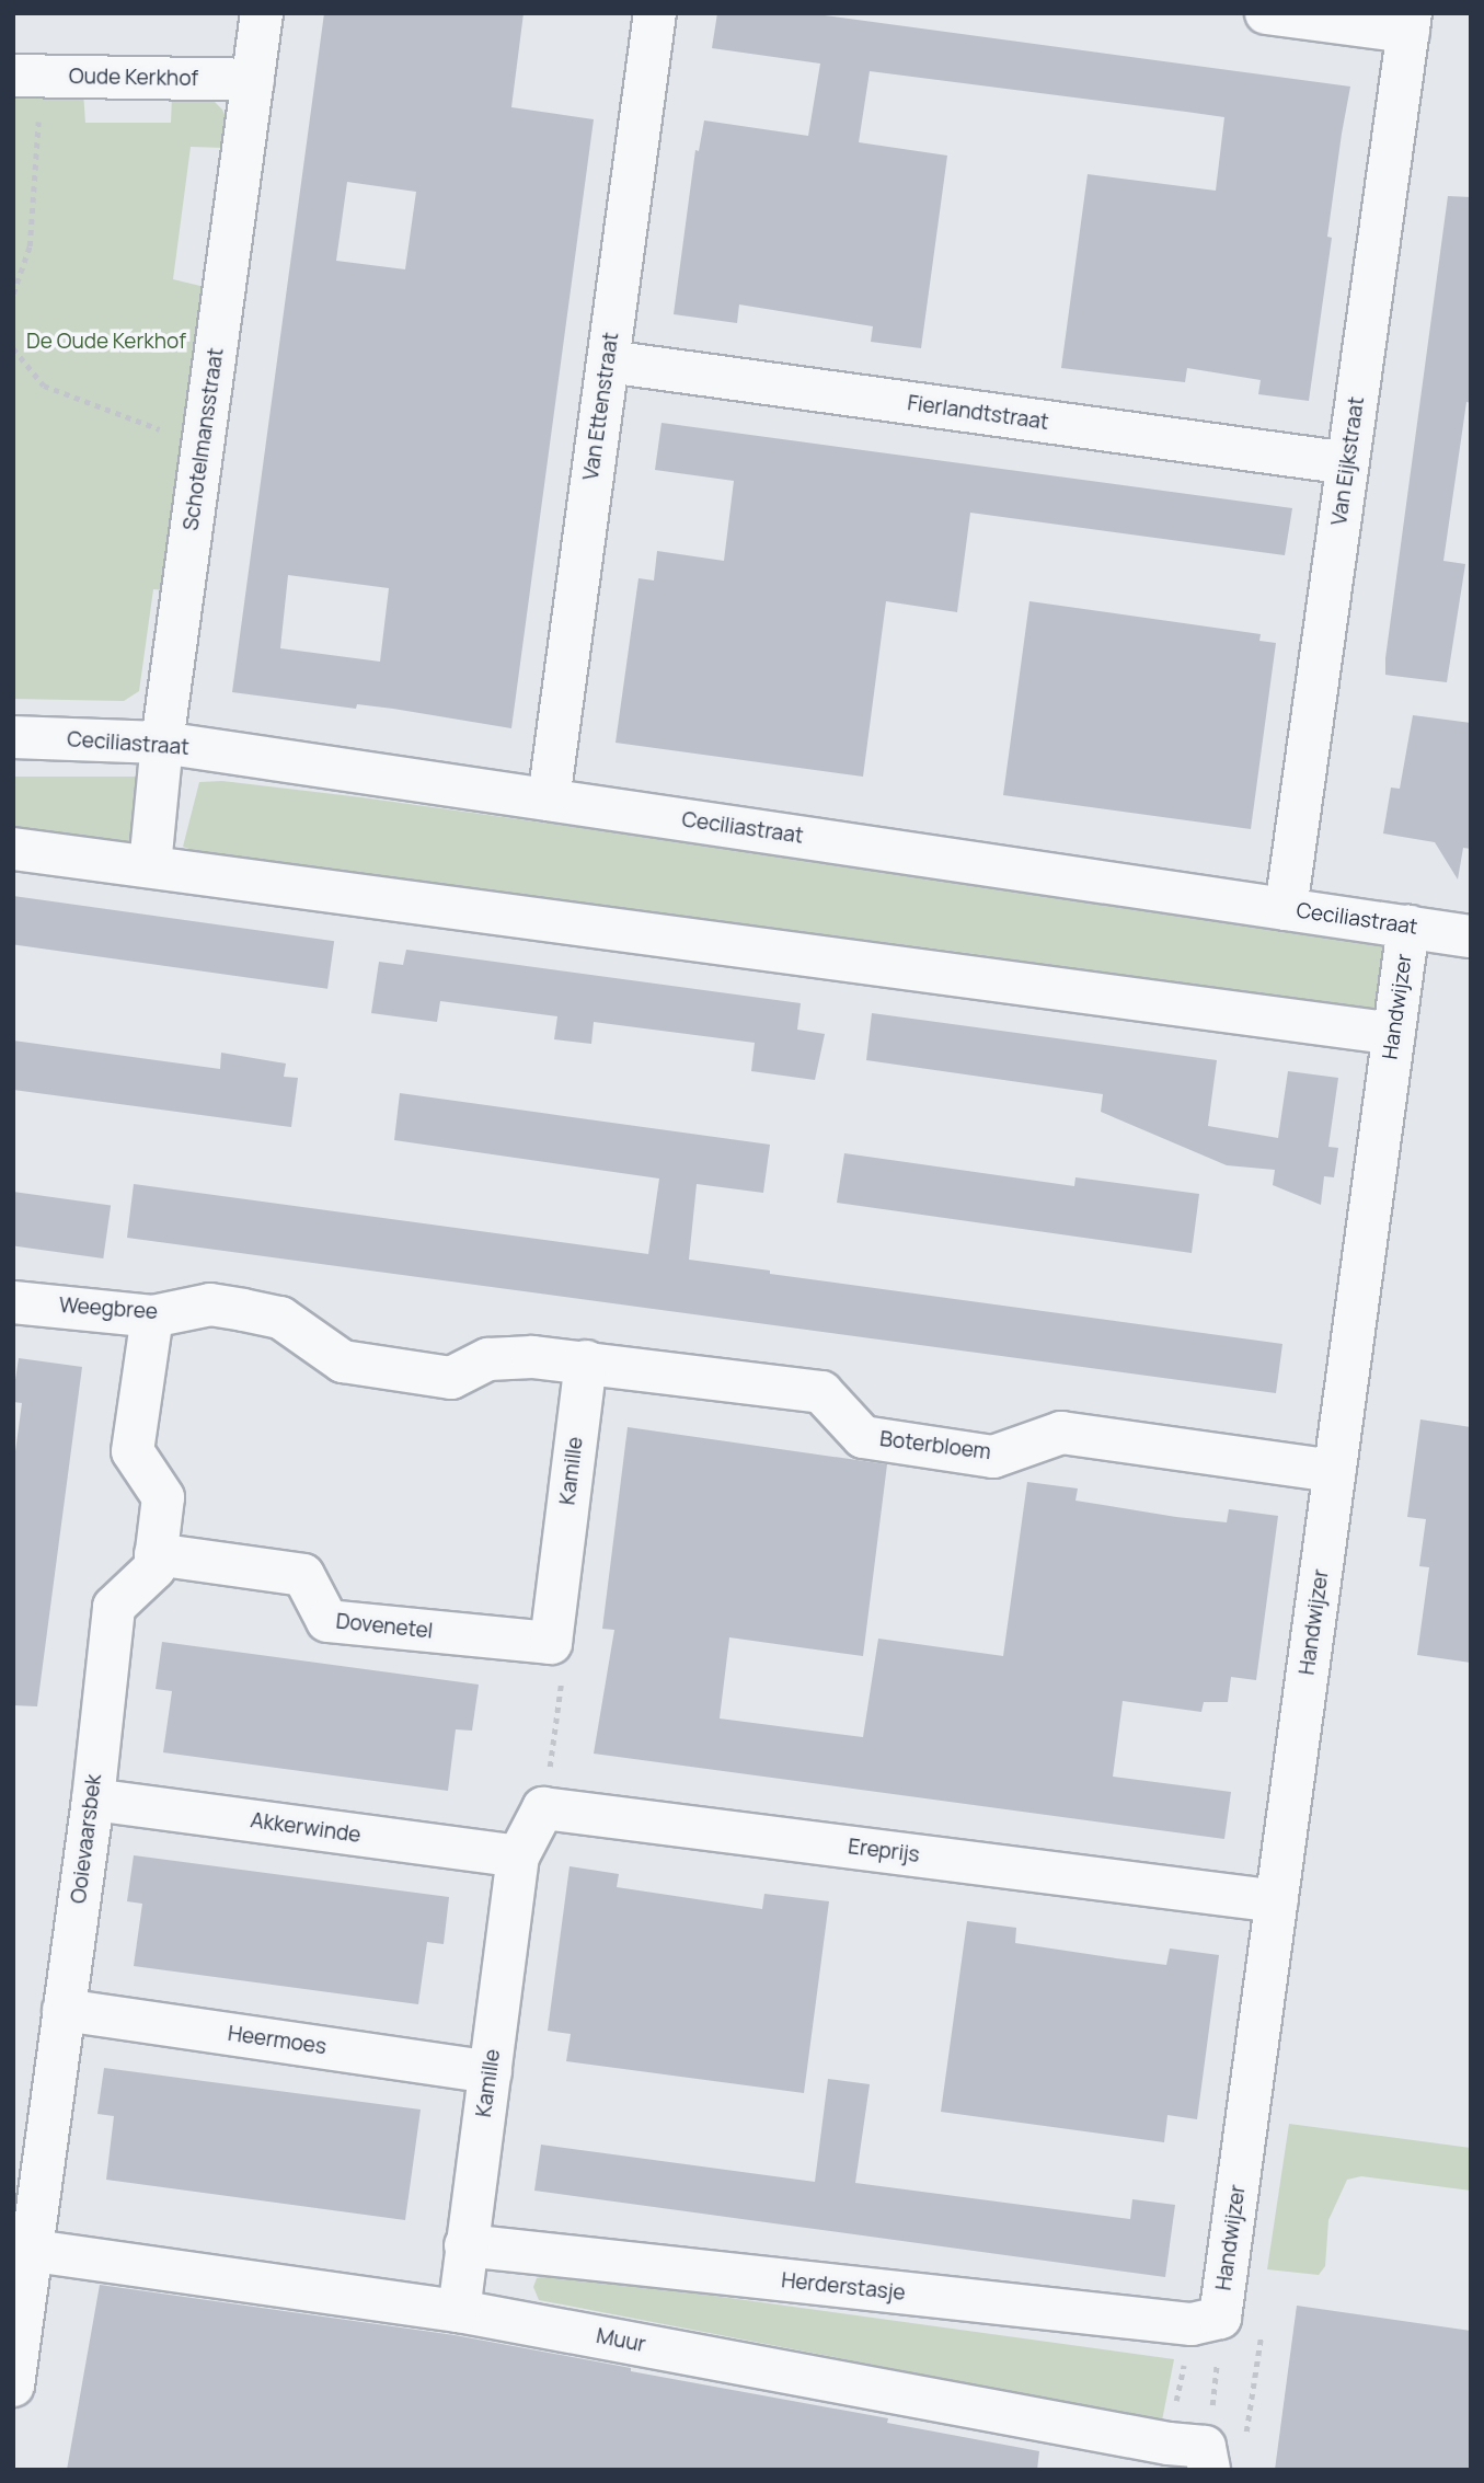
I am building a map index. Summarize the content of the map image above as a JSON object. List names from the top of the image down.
{
  "streets": {
    "street": [
      "Oude Kerkhof",
      "Van Ettenstraat",
      "Fierlandtstraat",
      "Schotelmansstraat",
      "Van Eijkstraat",
      "Ceciliastraat",
      "Handwijzer",
      "Weegbree",
      "Boterbloem",
      "Kamille",
      "Dovenetel",
      "Akkerwinde",
      "Ooievaarsbek",
      "Ereprijs",
      "Heermoes",
      "Herderstasje",
      "Muur"
    ]
  },
  "crossings": [
    ["Oude Kerkhof", "Schotelmansstraat"],
    ["Van Ettenstraat", "Fierlandtstraat"],
    ["Van Ettenstraat", "Ceciliastraat"],
    ["Fierlandtstraat", "Van Eijkstraat"],
    ["Schotelmansstraat", "Ceciliastraat"],
    ["Van Eijkstraat", "Ceciliastraat"],
    ["Ceciliastraat", "Handwijzer"],
    ["Handwijzer", "Boterbloem"],
    ["Handwijzer", "Ereprijs"],
    ["Handwijzer", "Herderstasje"],
    ["Weegbree", "Boterbloem"],
    ["Weegbree", "Kamille"],
    ["Weegbree", "Ooievaarsbek"],
    ["Kamille", "Dovenetel"],
    ["Kamille", "Akkerwinde"],
    ["Kamille", "Heermoes"],
    ["Kamille", "Herderstasje"],
    ["Kamille", "Muur"],
    ["Dovenetel", "Ooievaarsbek"],
    ["Akkerwinde", "Ooievaarsbek"],
    ["Ooievaarsbek", "Heermoes"],
    ["Ooievaarsbek", "Muur"]
  ],
  "parks": ["De Oude Kerkhof"]
}
